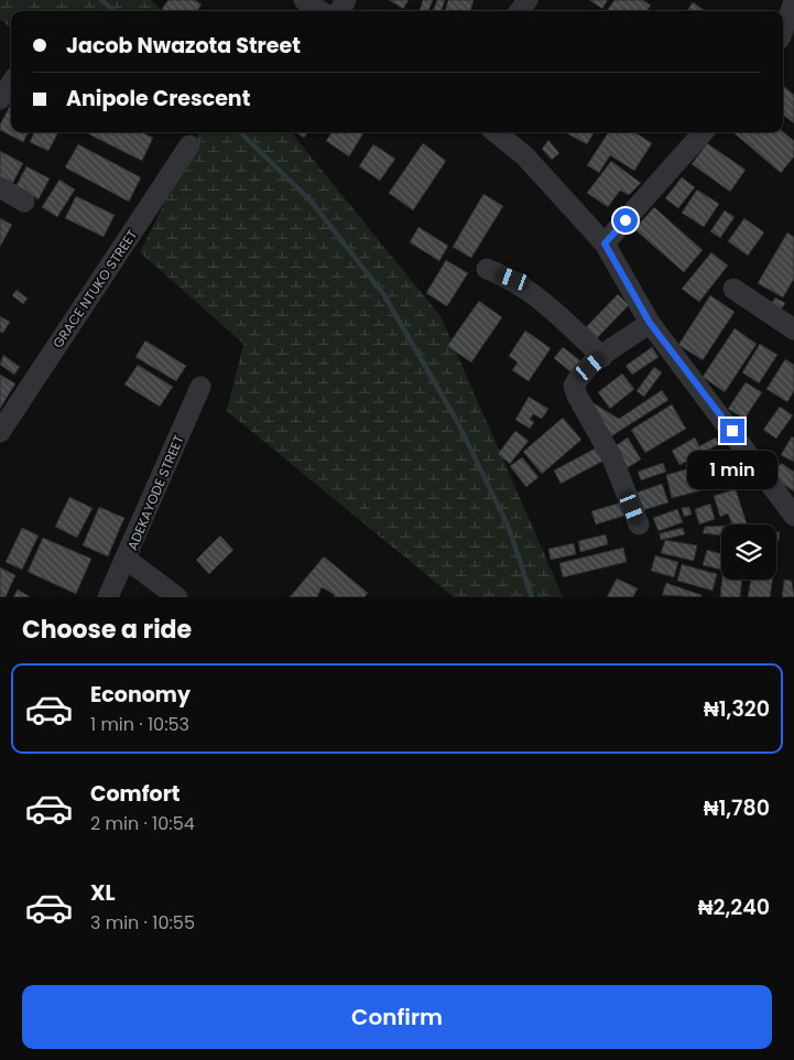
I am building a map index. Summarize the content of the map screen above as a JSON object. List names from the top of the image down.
{
  "streets": {
    "street": ["GRACE NTUKO STREET", "ADEKAYODE STREET"]
  },
  "page": {
    "banner": ["Jacob Nwazota Street", "Anipole Crescent"],
    "bubble": "1 min",
    "heading": "Choose a ride",
    "list": [
      {
        "name": "Economy",
        "note": "1 min · 10:53",
        "value": "₦1,320"
      },
      {
        "name": "Comfort",
        "note": "2 min · 10:54",
        "value": "₦1,780"
      },
      {
        "name": "XL",
        "note": "3 min · 10:55",
        "value": "₦2,240"
      }
    ],
    "buttons": "Confirm"
  }
}
